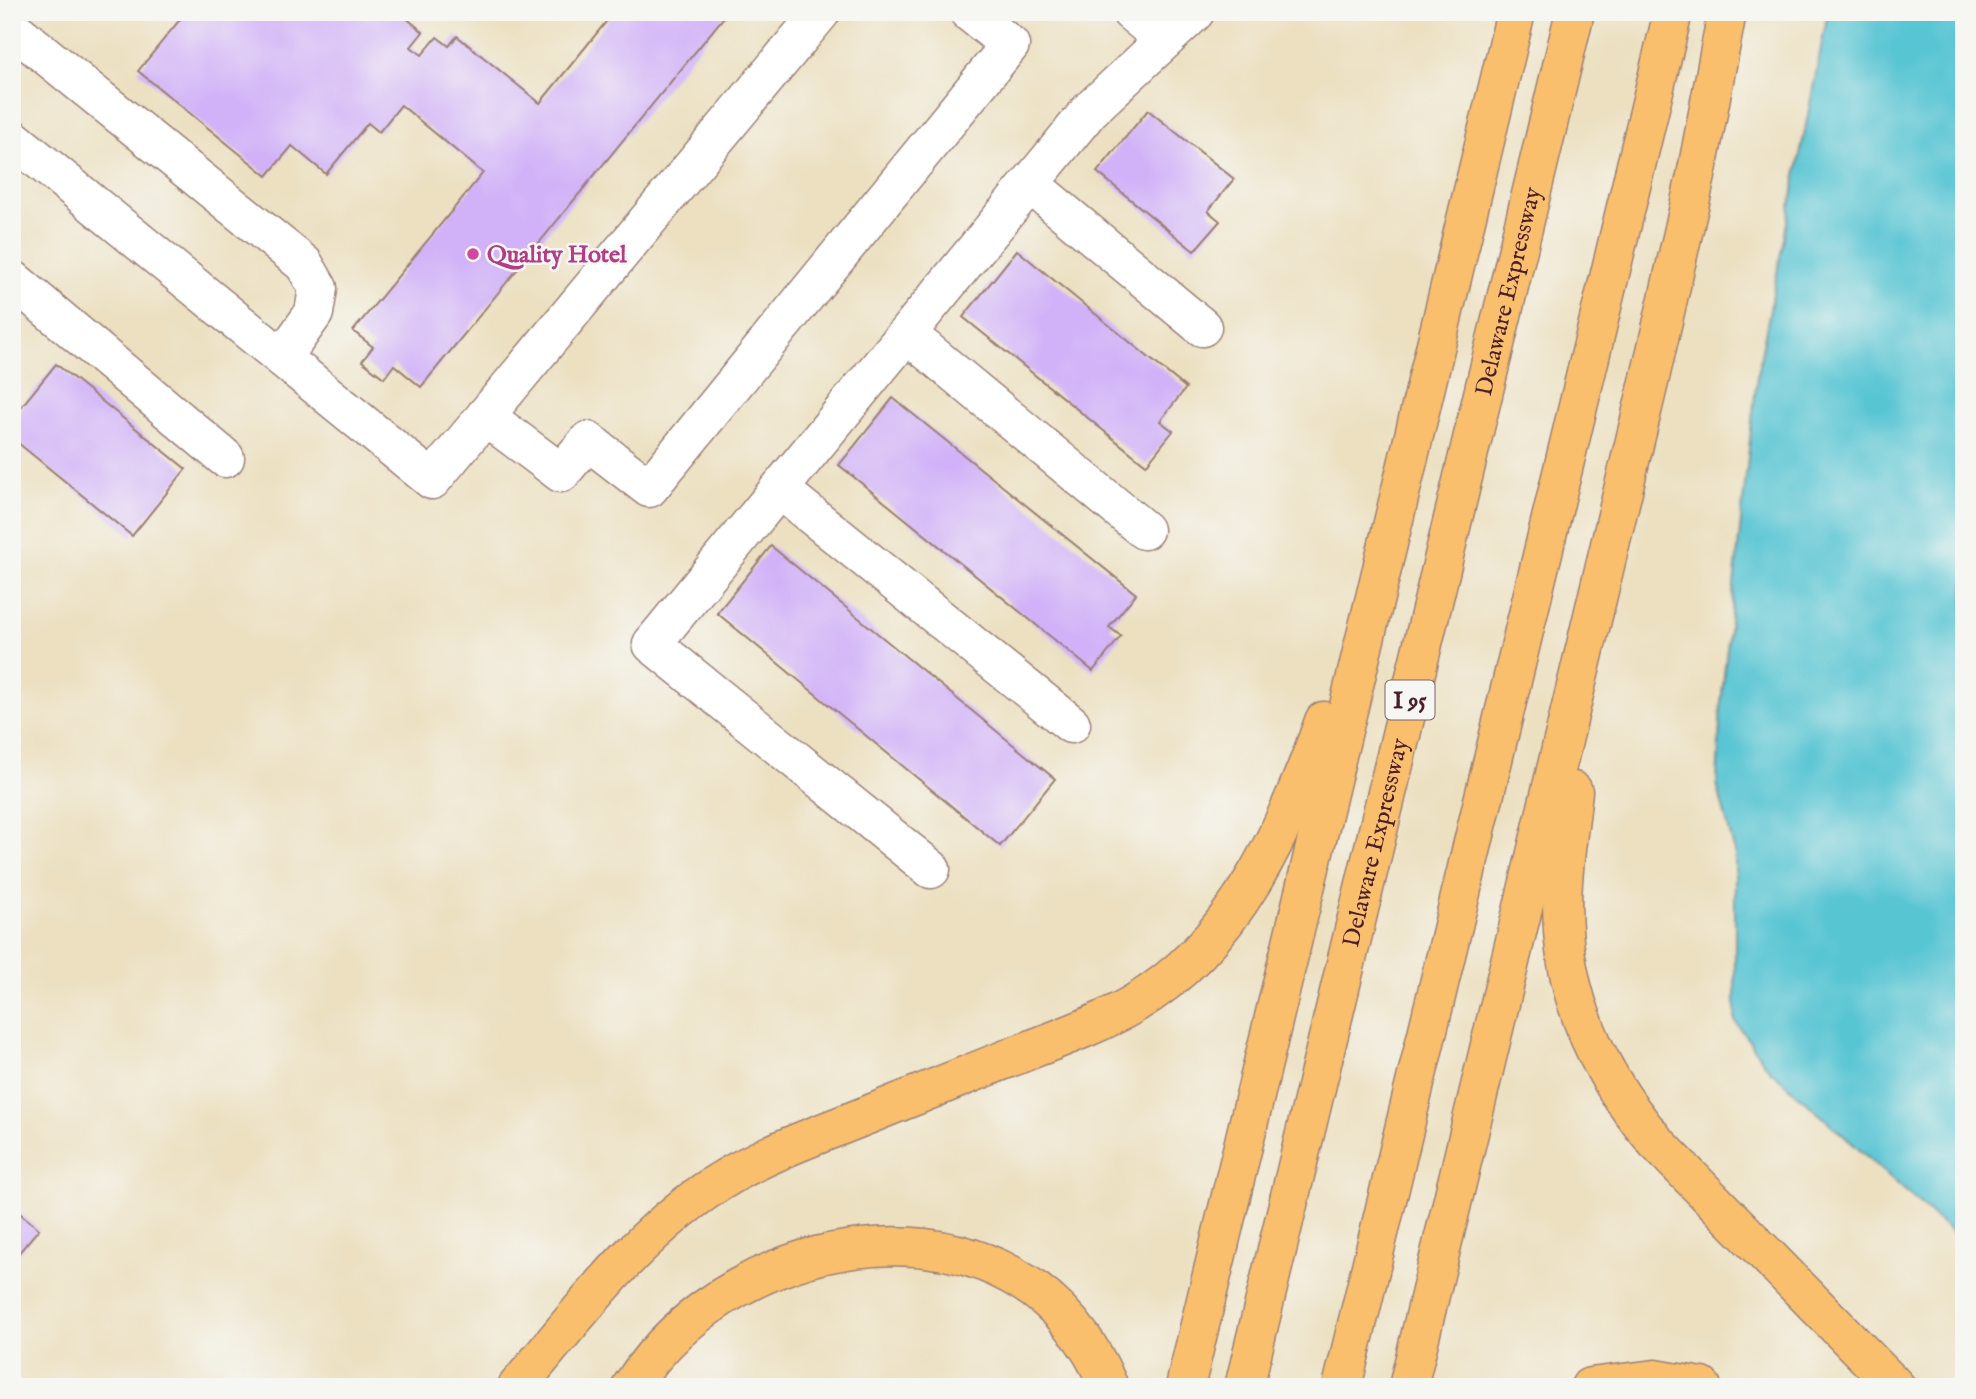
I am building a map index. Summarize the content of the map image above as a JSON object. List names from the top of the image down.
{
  "streets": {
    "highway": ["Delaware Expressway", "I 95"]
  },
  "places": ["Quality Hotel"]
}
